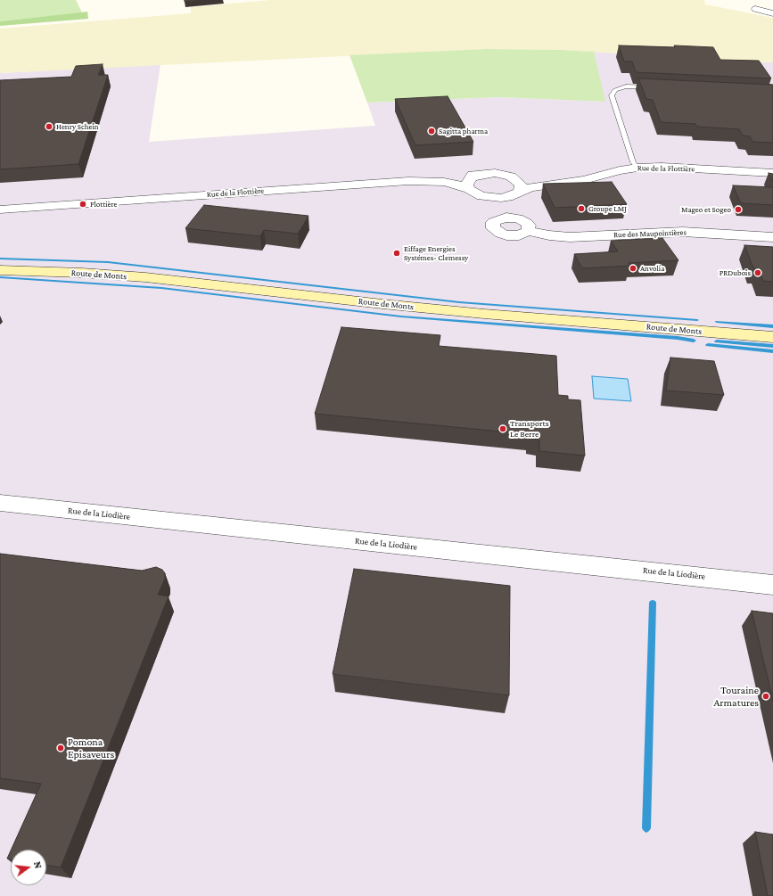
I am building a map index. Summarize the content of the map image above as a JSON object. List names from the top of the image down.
{
  "streets": {
    "main road": ["Route de Monts"],
    "street": ["Rue de la Flottière", "Rue des Maupointières", "Rue de la Liodière"]
  },
  "crossings": [
    ["Rue de la Flottière", "Rue des Maupointières"]
  ],
  "places": [
    "Henry Schein",
    "Sagitta pharma",
    "Flottière",
    "Groupe LMJ",
    "Mageo et Sogeo",
    "Eiffage Energies Systémes- Clemessy",
    "Anvolia",
    "PRDubois",
    "Transports Le Berre",
    "Touraine Armatures",
    "Pomona Episaveurs"
  ],
  "north": "right"
}
